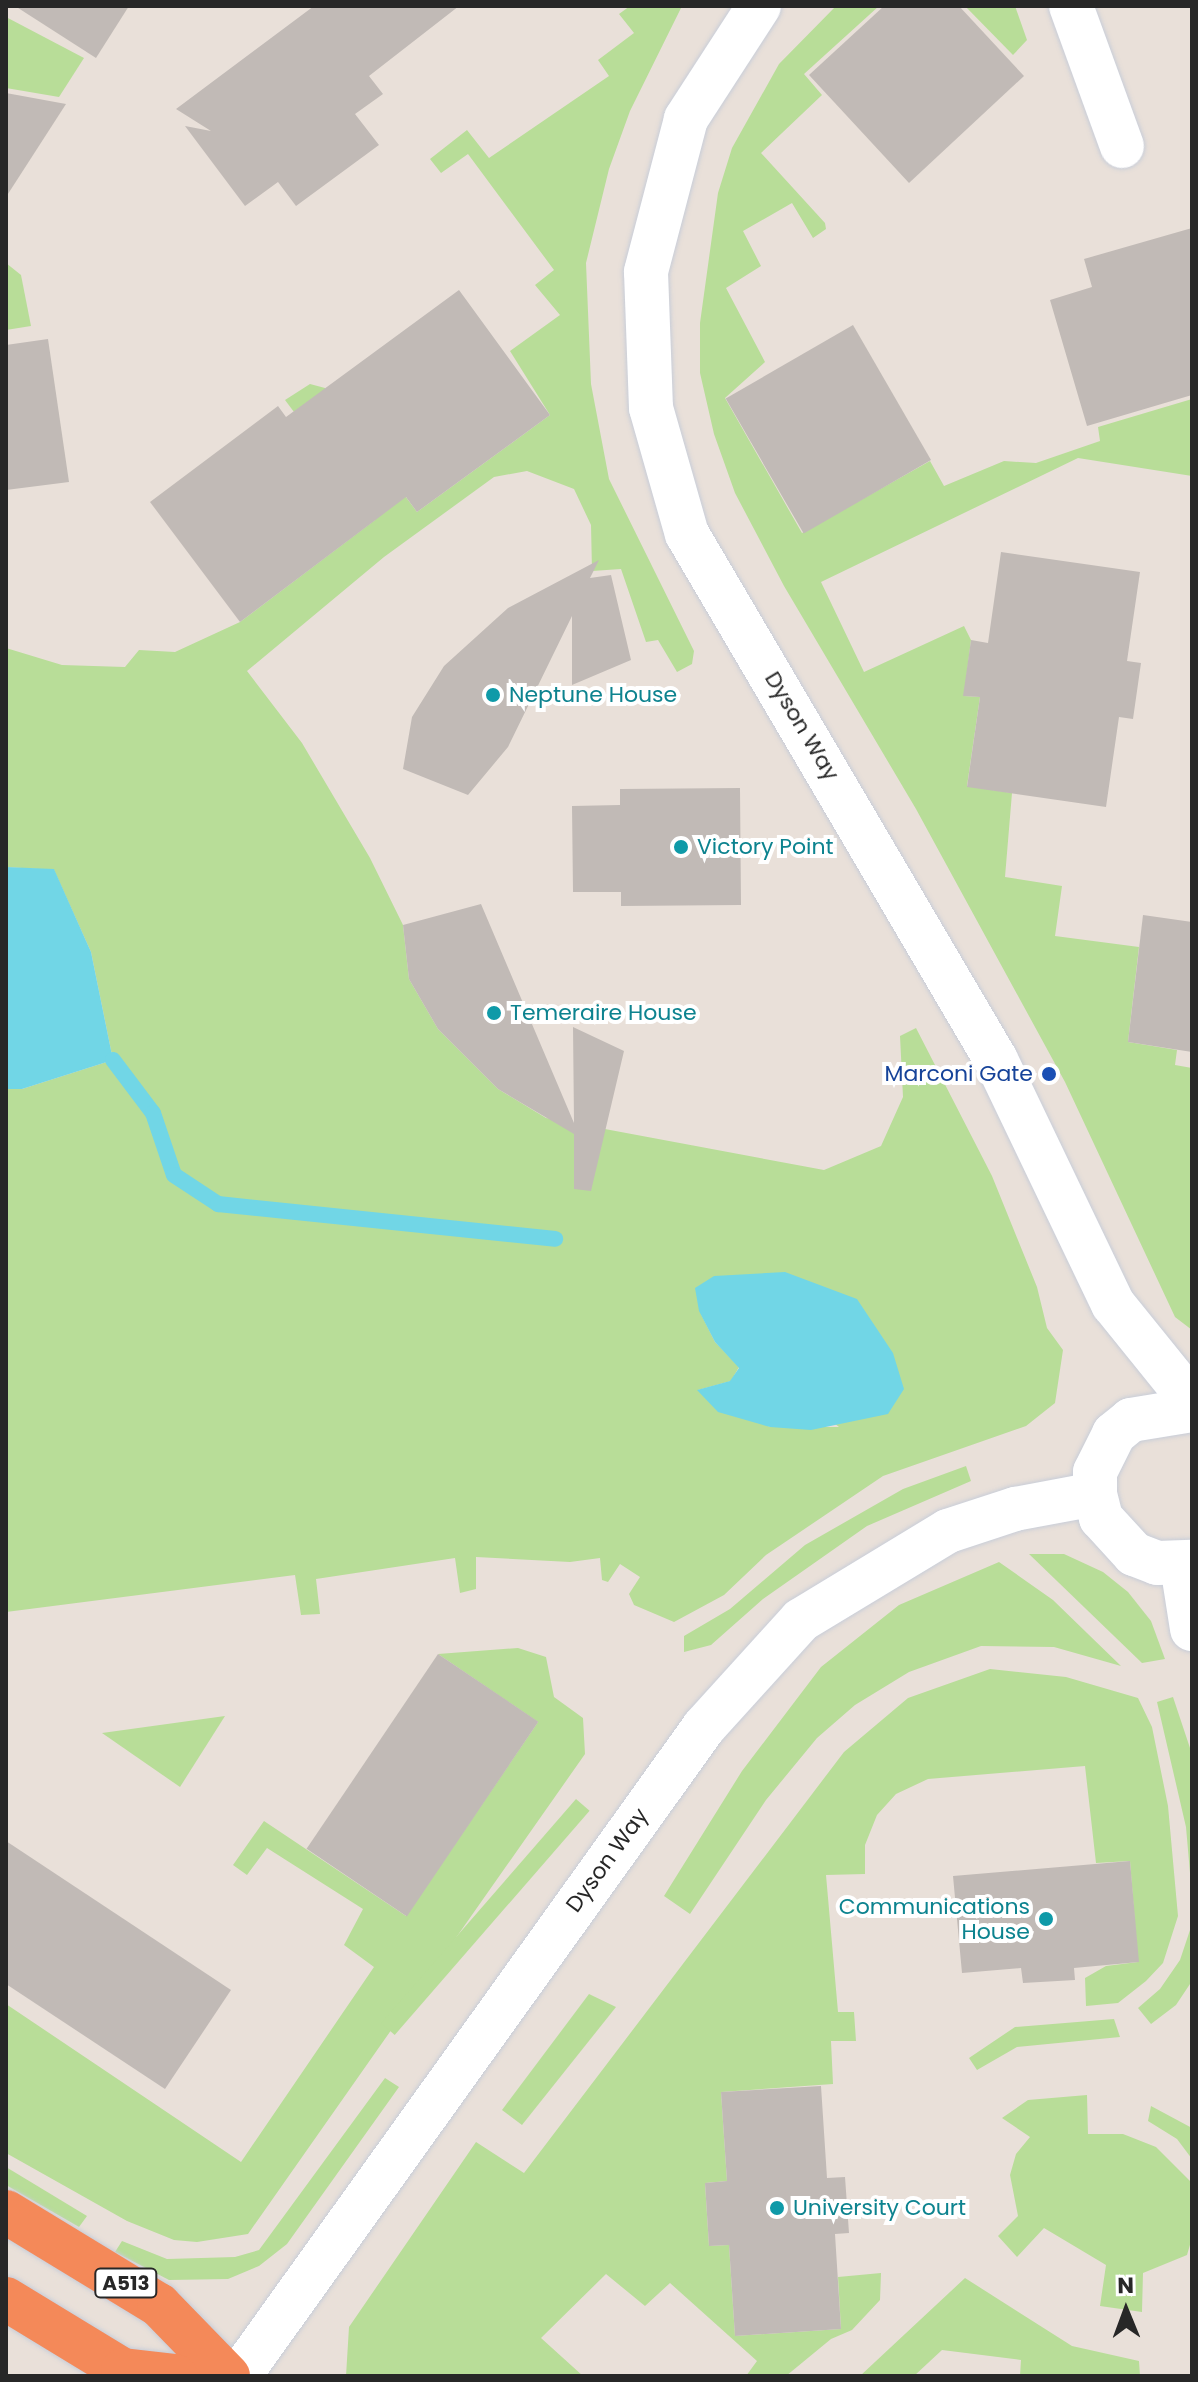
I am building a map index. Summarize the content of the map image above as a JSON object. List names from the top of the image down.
{
  "streets": {
    "highway": ["A513"],
    "street": ["Dyson Way"]
  },
  "places": [
    "Neptune House",
    "Victory Point",
    "Temeraire House",
    "Marconi Gate",
    "Communications House",
    "University Court"
  ],
  "north": "top"
}
